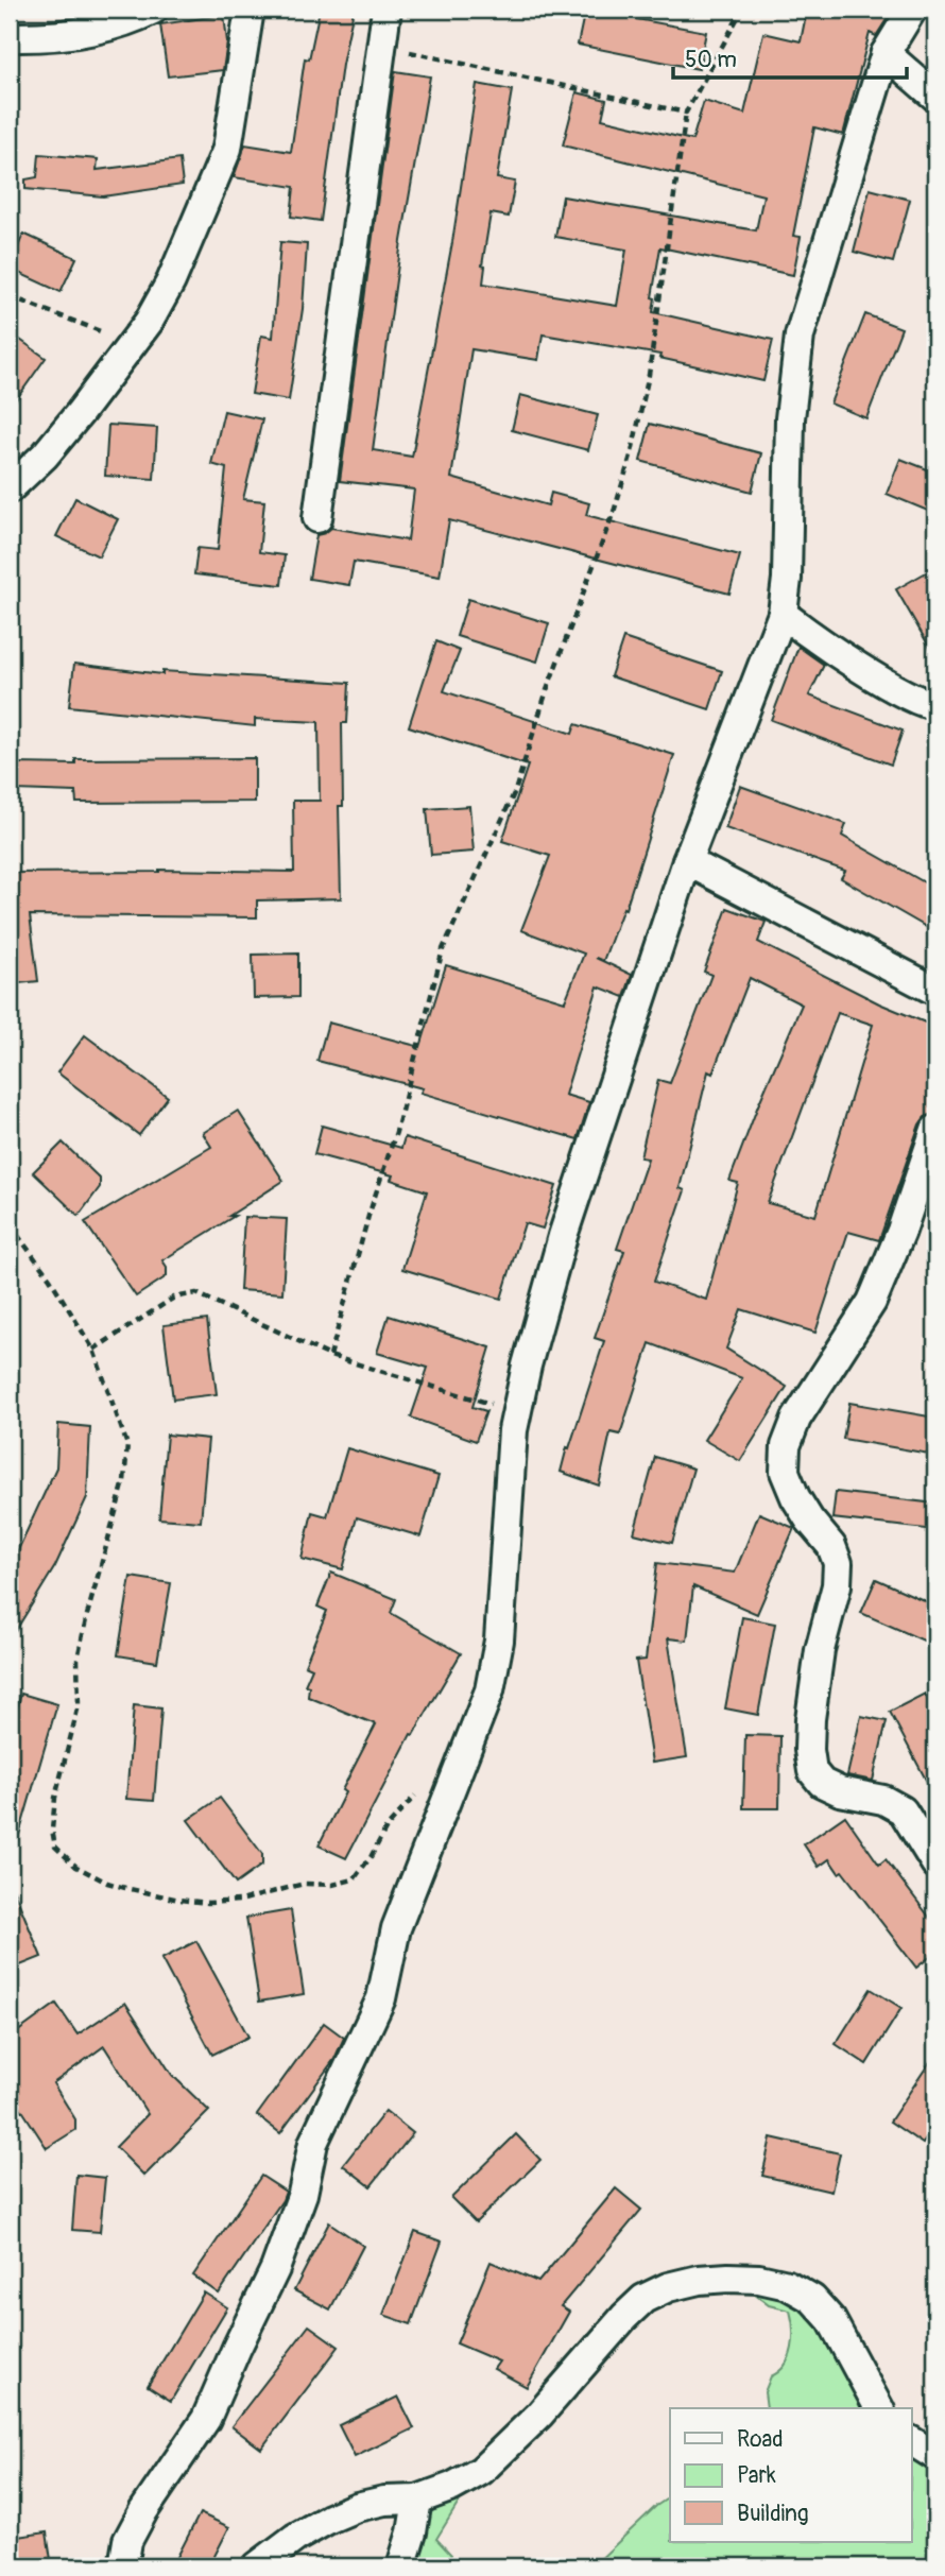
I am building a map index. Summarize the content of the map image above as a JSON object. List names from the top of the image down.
{
  "legend": ["Road", "Park", "Building"],
  "scale_bar": "50 m"
}
